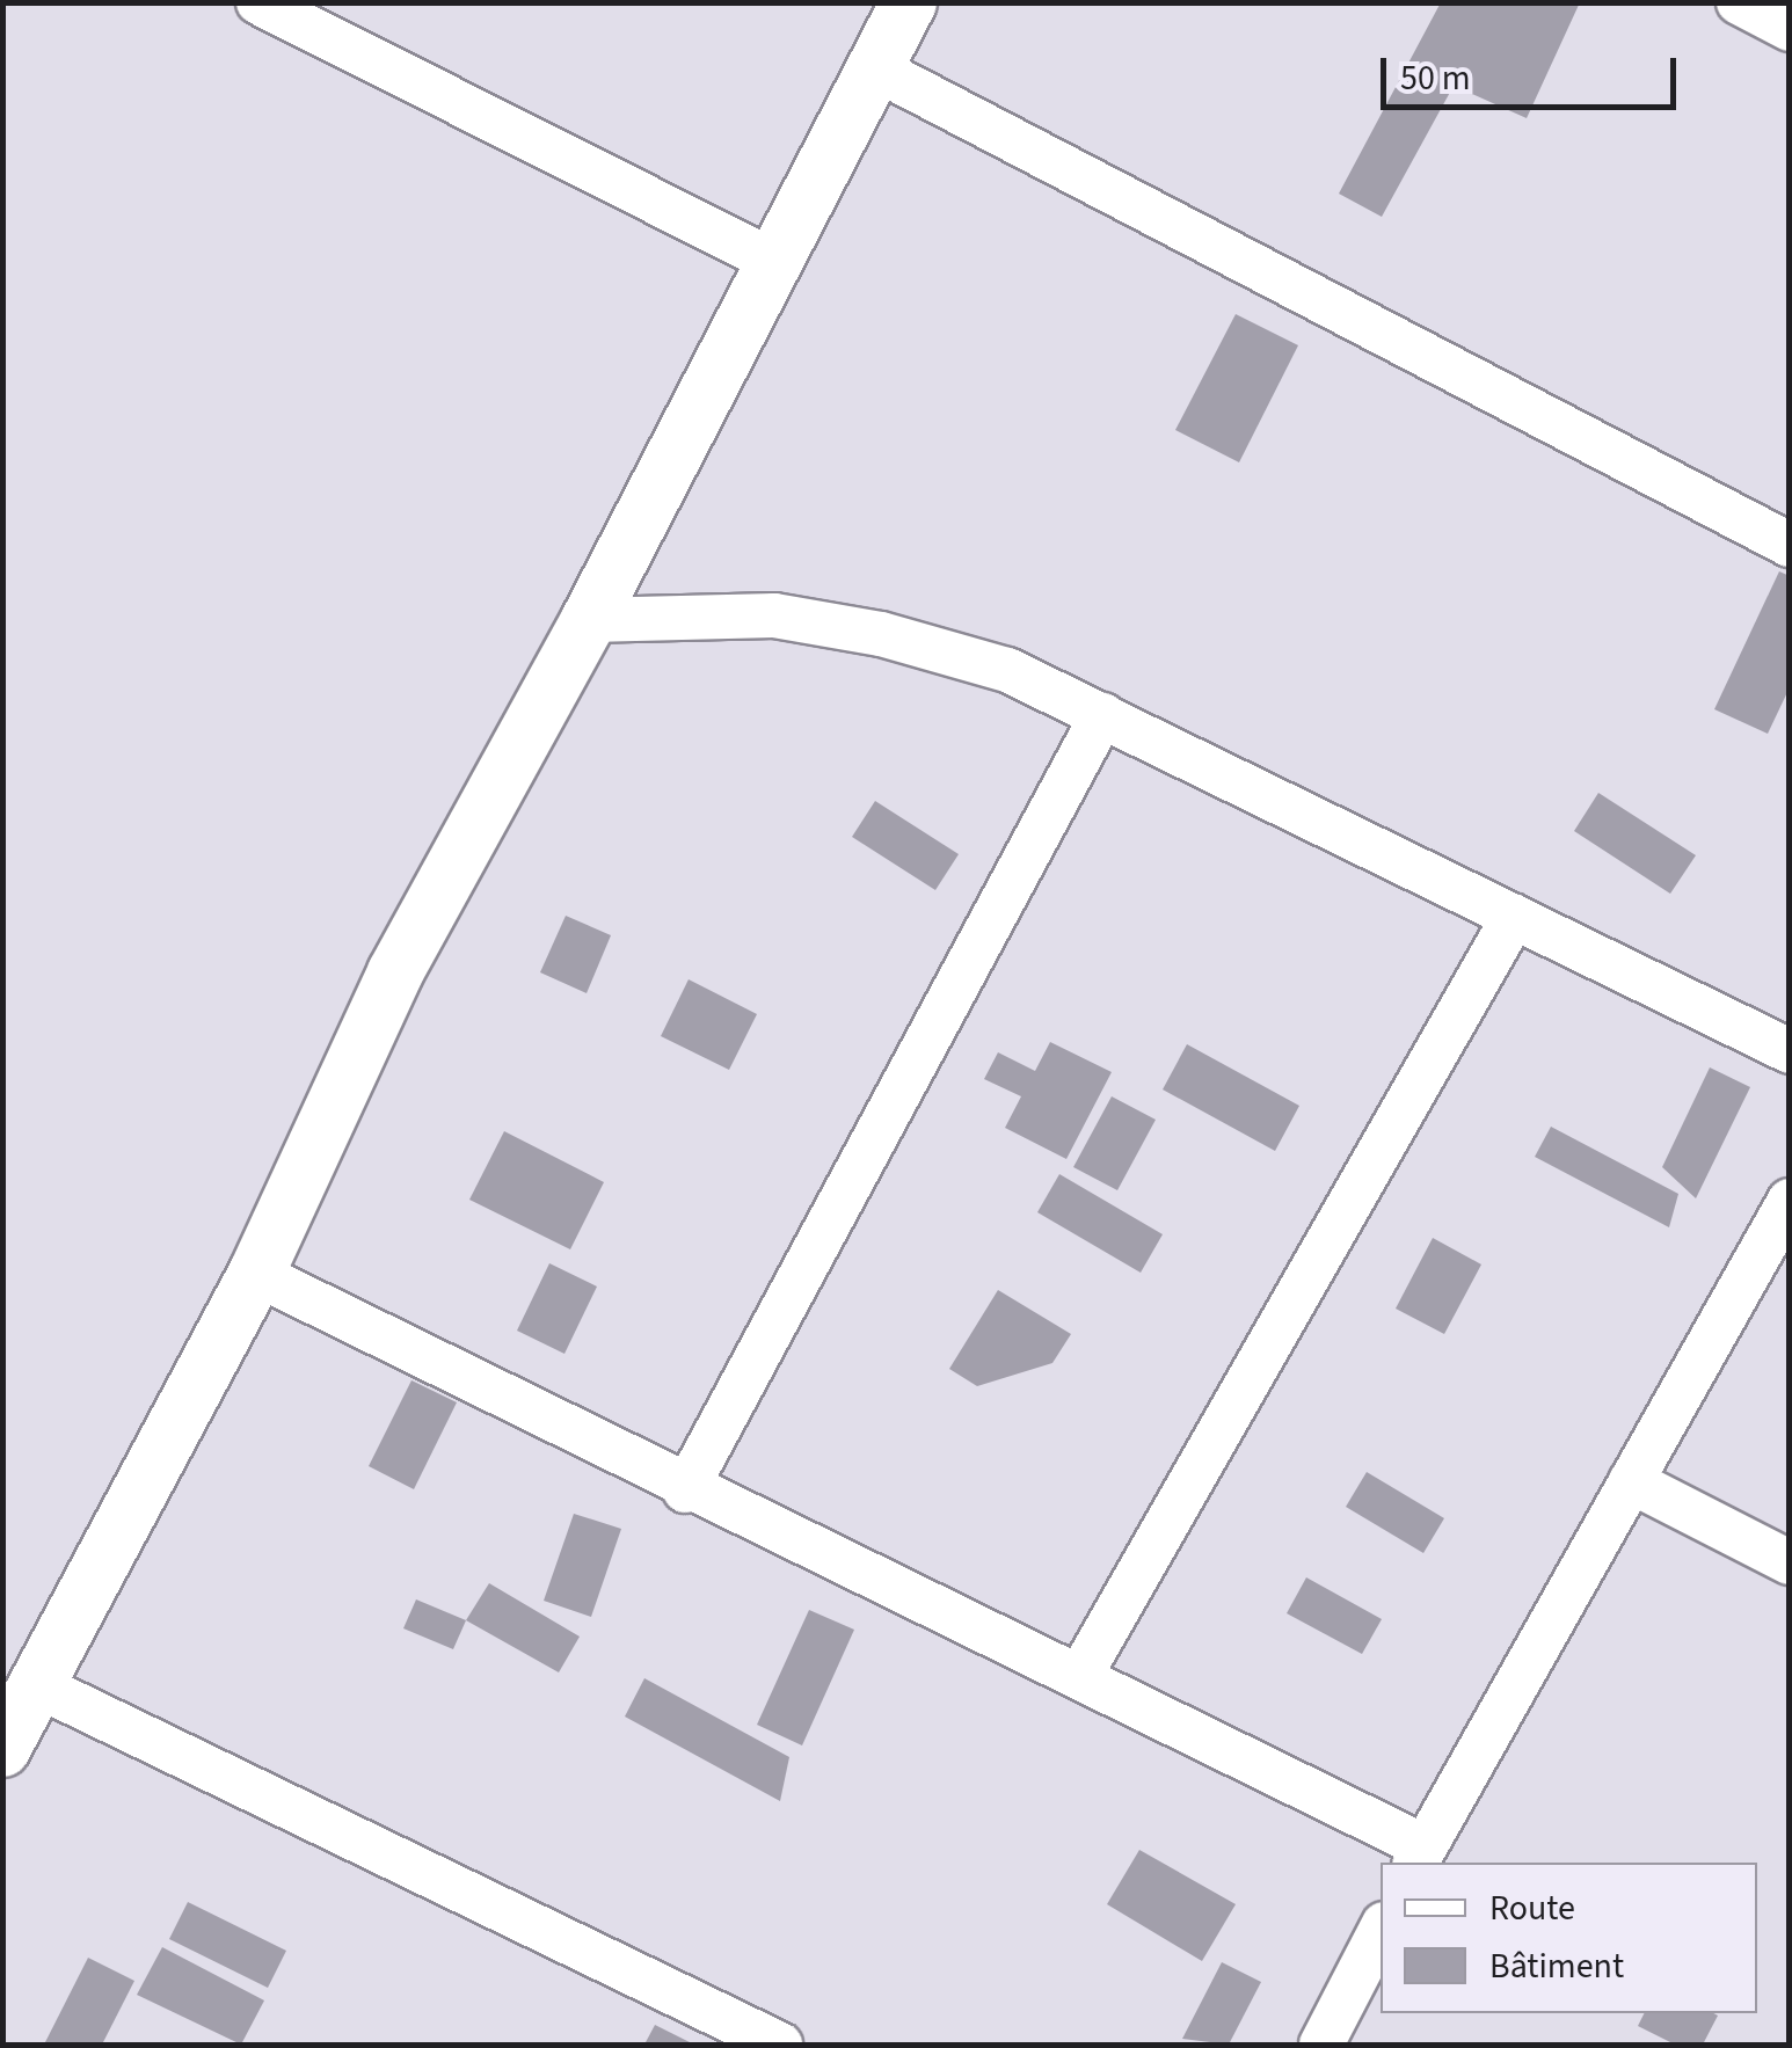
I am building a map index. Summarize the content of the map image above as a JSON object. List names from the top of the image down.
{
  "legend": ["Route", "Bâtiment"],
  "scale_bar": "50 m"
}
